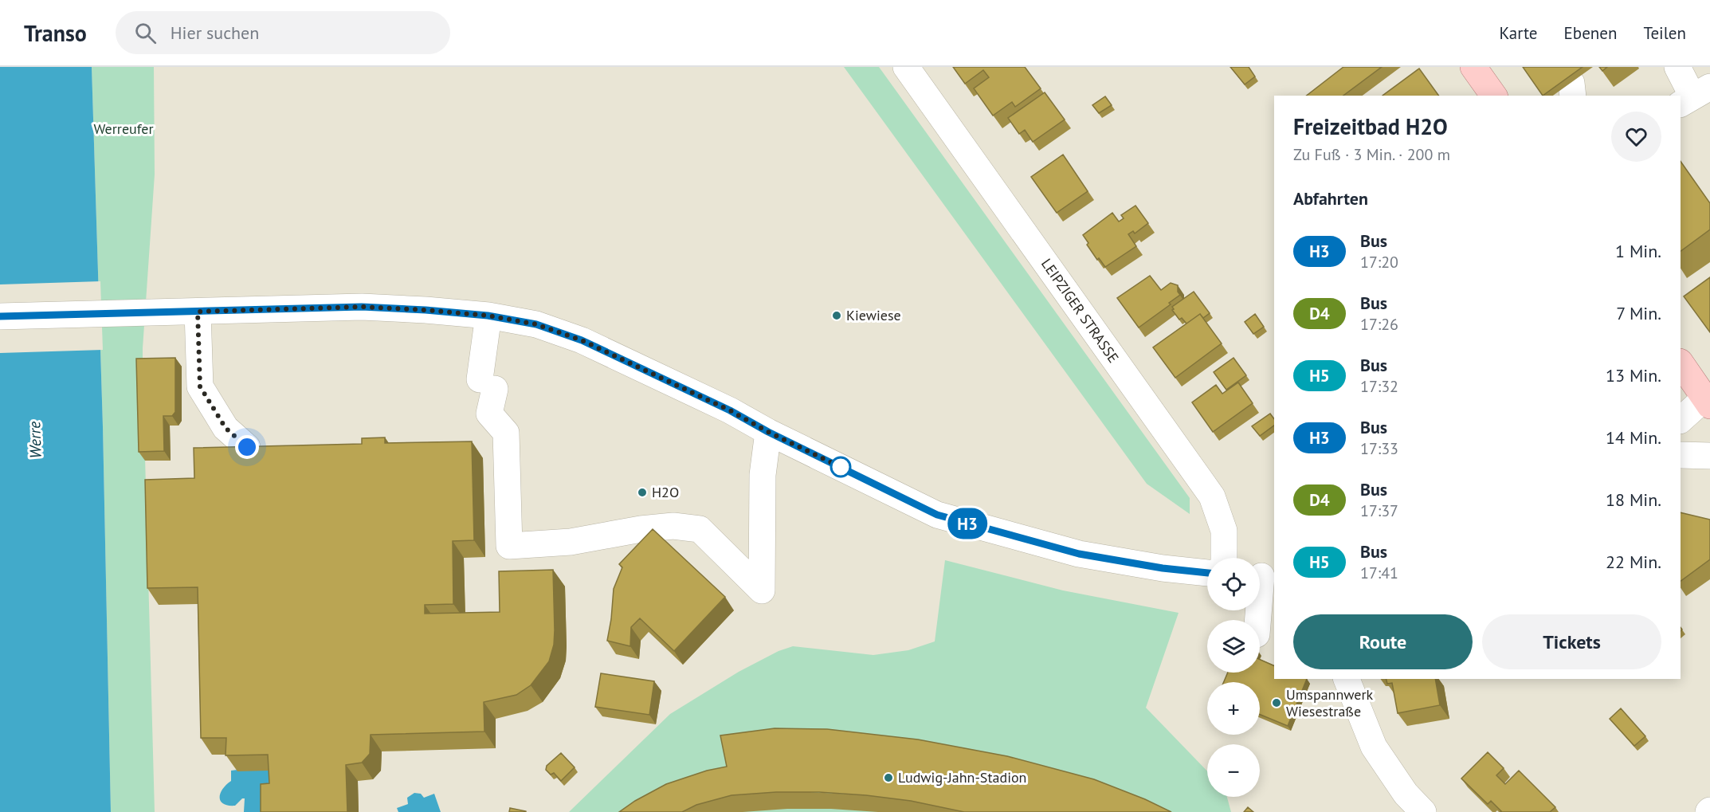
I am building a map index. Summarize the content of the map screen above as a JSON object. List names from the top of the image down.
{
  "streets": {
    "street": ["LEIPZIGER STRASSE"]
  },
  "water": ["Werre"],
  "parks": ["Werreufer"],
  "places": [
    "Kiewiese",
    "H2O",
    "Umspannwerk Wiesestraße",
    "Ludwig-Jahn-Stadion"
  ],
  "lines": ["bus line H3"],
  "page": {
    "header": "Transo",
    "search": "Hier suchen",
    "nav": ["Karte", "Ebenen", "Teilen"],
    "on_map": "H3",
    "heading": [
      ["Freizeitbad H2O", "Zu Fuß · 3 Min. · 200 m"],
      "Abfahrten"
    ],
    "list": [
      {
        "mark": "H3",
        "name": "Bus",
        "note": "17:20",
        "value": "1 Min."
      },
      {
        "mark": "D4",
        "name": "Bus",
        "note": "17:26",
        "value": "7 Min."
      },
      {
        "mark": "H5",
        "name": "Bus",
        "note": "17:32",
        "value": "13 Min."
      },
      {
        "mark": "H3",
        "name": "Bus",
        "note": "17:33",
        "value": "14 Min."
      },
      {
        "mark": "D4",
        "name": "Bus",
        "note": "17:37",
        "value": "18 Min."
      },
      {
        "mark": "H5",
        "name": "Bus",
        "note": "17:41",
        "value": "22 Min."
      }
    ],
    "map_buttons": ["+", "−"],
    "buttons": ["Route", "Tickets"]
  }
}
